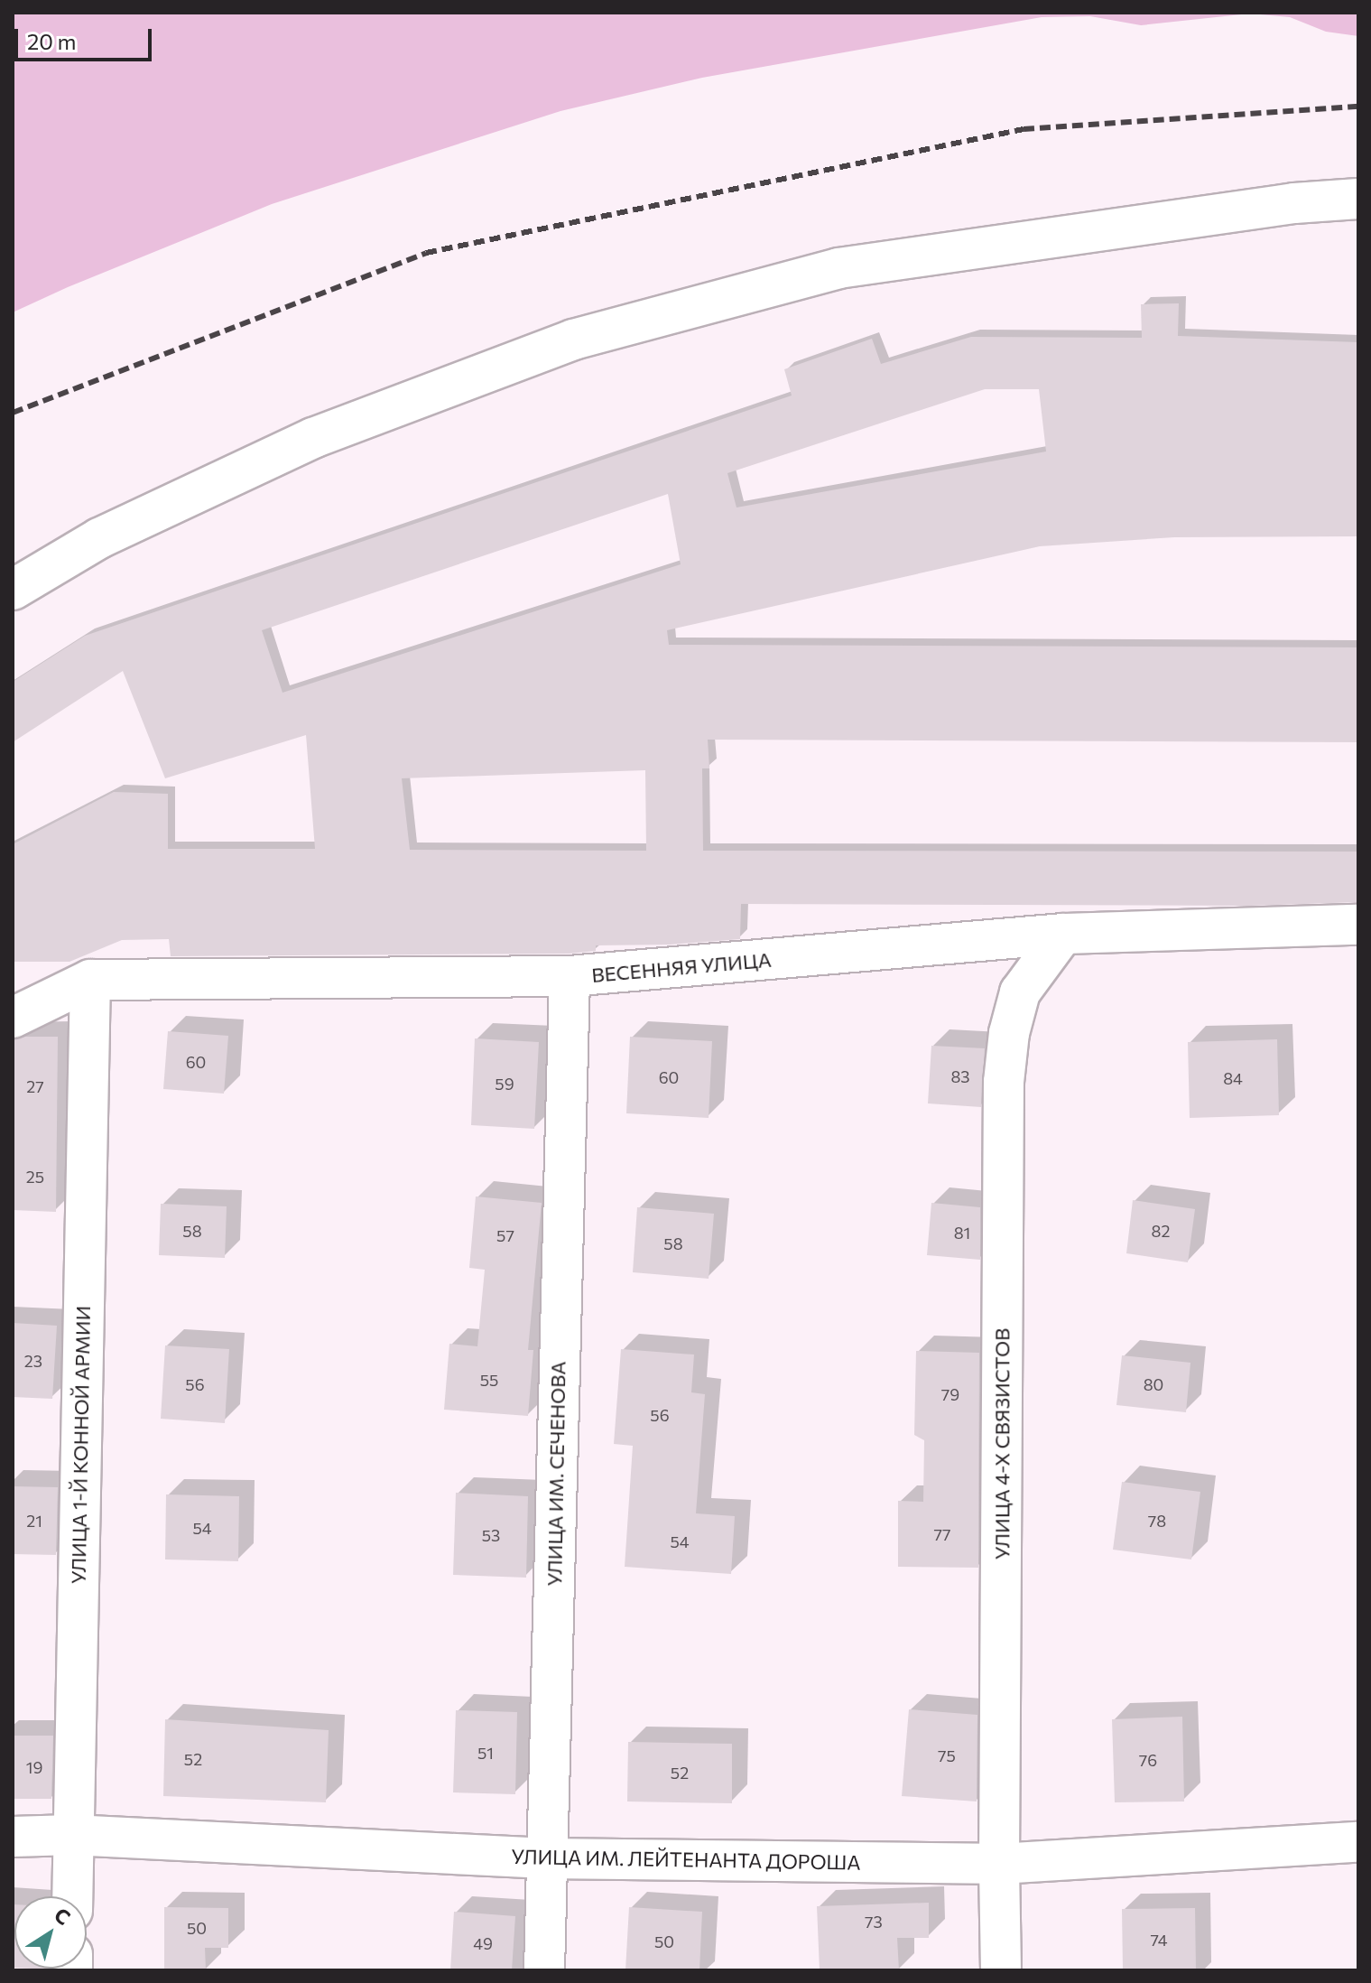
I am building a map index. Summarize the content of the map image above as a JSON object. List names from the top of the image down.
{
  "streets": {
    "street": [
      "ВЕСЕННЯЯ УЛИЦА",
      "УЛИЦА 4-Х СВЯЗИСТОВ",
      "УЛИЦА 1-Й КОННОЙ АРМИИ",
      "УЛИЦА ИМ. СЕЧЕНОВА",
      "УЛИЦА ИМ. ЛЕЙТЕНАНТА ДОРОША"
    ]
  },
  "crossings": [
    ["ВЕСЕННЯЯ УЛИЦА", "УЛИЦА 4-Х СВЯЗИСТОВ"],
    ["ВЕСЕННЯЯ УЛИЦА", "УЛИЦА 1-Й КОННОЙ АРМИИ"],
    ["ВЕСЕННЯЯ УЛИЦА", "УЛИЦА ИМ. СЕЧЕНОВА"],
    ["УЛИЦА 4-Х СВЯЗИСТОВ", "УЛИЦА ИМ. ЛЕЙТЕНАНТА ДОРОША"],
    ["УЛИЦА 1-Й КОННОЙ АРМИИ", "УЛИЦА ИМ. ЛЕЙТЕНАНТА ДОРОША"],
    ["УЛИЦА ИМ. СЕЧЕНОВА", "УЛИЦА ИМ. ЛЕЙТЕНАНТА ДОРОША"]
  ],
  "house_numbers": [
    "60",
    "83",
    "60",
    "84",
    "59",
    "27",
    "25",
    "58",
    "82",
    "81",
    "57",
    "58",
    "23",
    "55",
    "56",
    "80",
    "79",
    "56",
    "21",
    "78",
    "54",
    "77",
    "53",
    "54",
    "51",
    "75",
    "52",
    "76",
    "19",
    "52",
    "73",
    "50",
    "74",
    "50",
    "49"
  ],
  "scale_bar": "20 m",
  "north": "top right"
}
